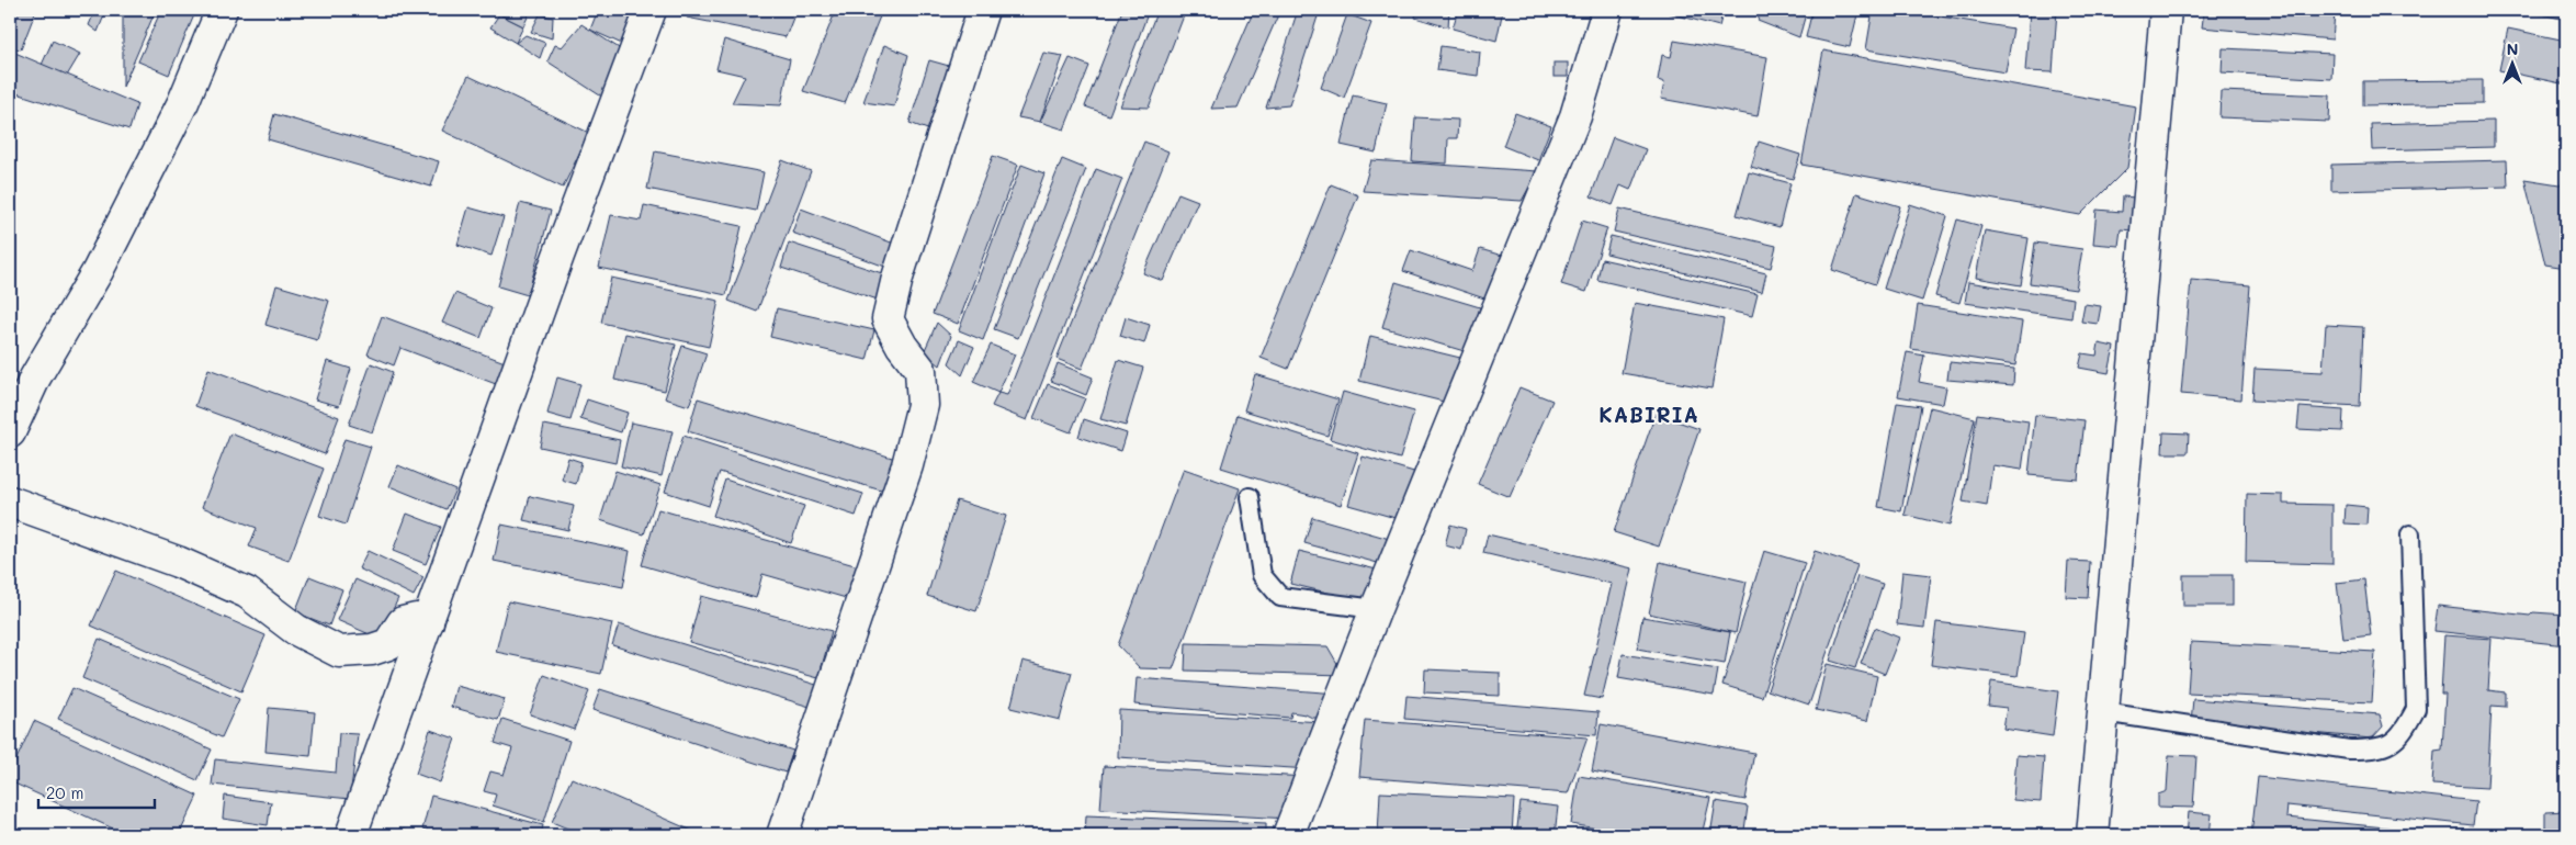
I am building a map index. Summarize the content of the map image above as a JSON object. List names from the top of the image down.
{
  "districts": ["KABIRIA"],
  "scale_bar": "20 m",
  "north": "top"
}
